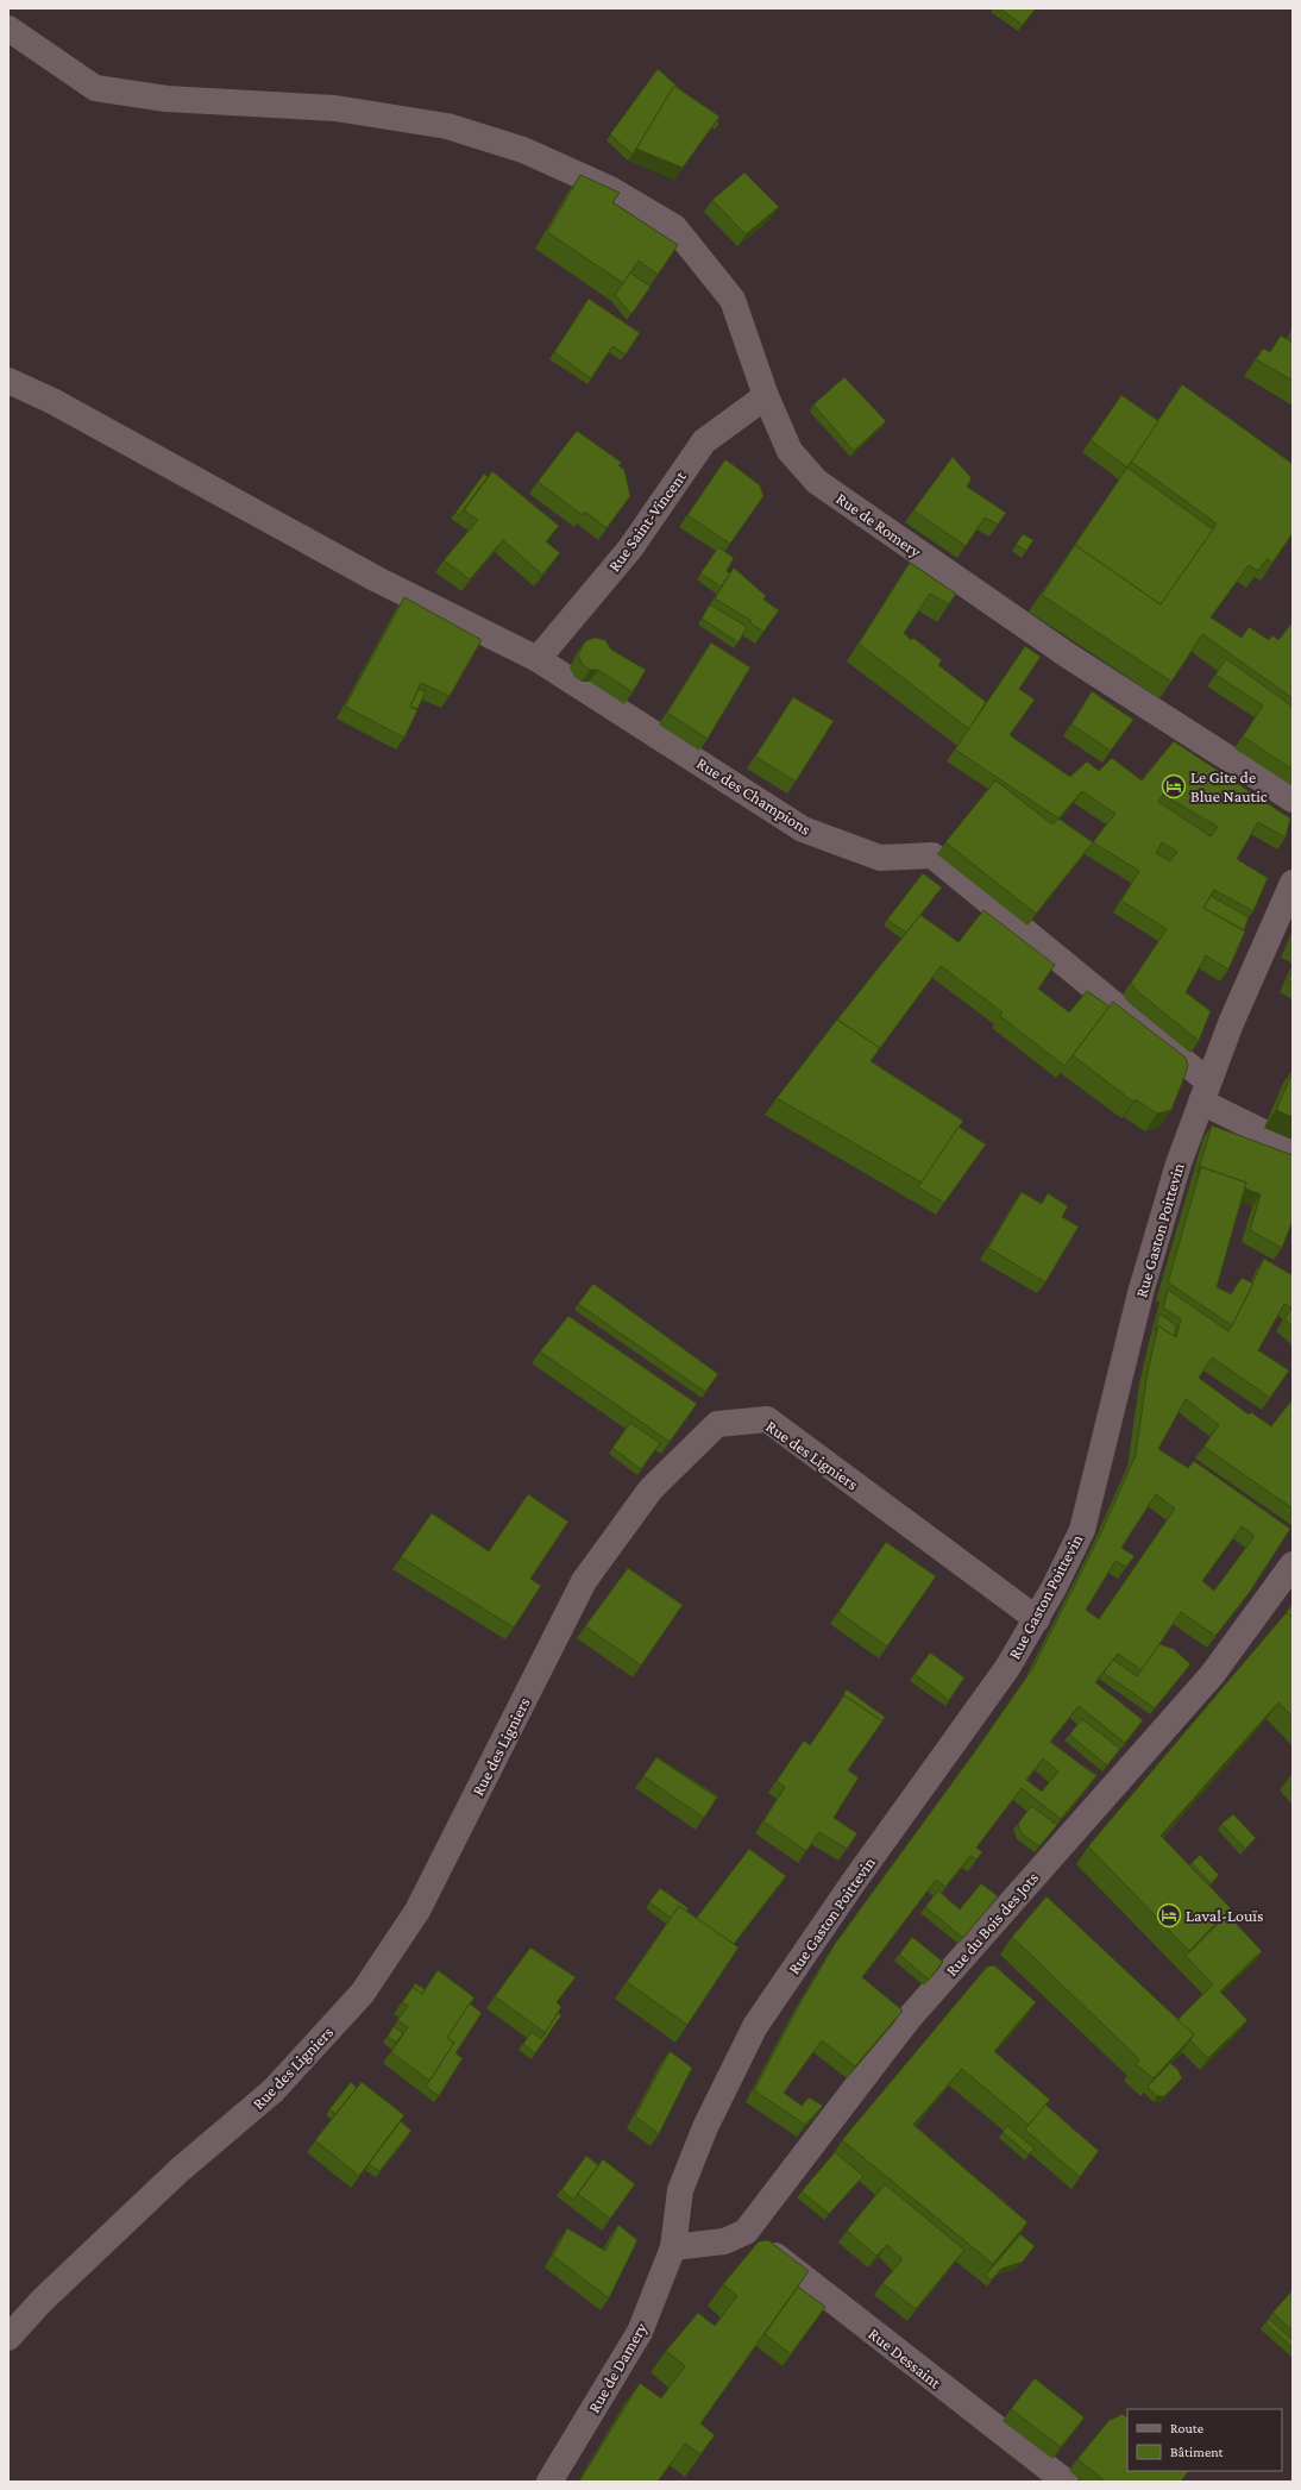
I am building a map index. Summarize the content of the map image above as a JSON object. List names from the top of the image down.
{
  "streets": {
    "street": [
      "Rue Saint-Vincent",
      "Rue de Romery",
      "Rue des Champions",
      "Rue Gaston Poittevin",
      "Rue des Ligniers",
      "Rue du Bois des Jots",
      "Rue Dessaint",
      "Rue de Damery"
    ]
  },
  "crossings": [
    ["Rue Saint-Vincent", "Rue de Romery"],
    ["Rue Saint-Vincent", "Rue des Champions"],
    ["Rue des Champions", "Rue Gaston Poittevin"],
    ["Rue Gaston Poittevin", "Rue des Ligniers"],
    ["Rue Gaston Poittevin", "Rue du Bois des Jots"],
    ["Rue Gaston Poittevin", "Rue de Damery"],
    ["Rue du Bois des Jots", "Rue Dessaint"],
    ["Rue du Bois des Jots", "Rue de Damery"]
  ],
  "places": {
    "hotel": ["Le Gite de Blue Nautic", "Laval-Louïs"]
  },
  "legend": ["Route", "Bâtiment"]
}
